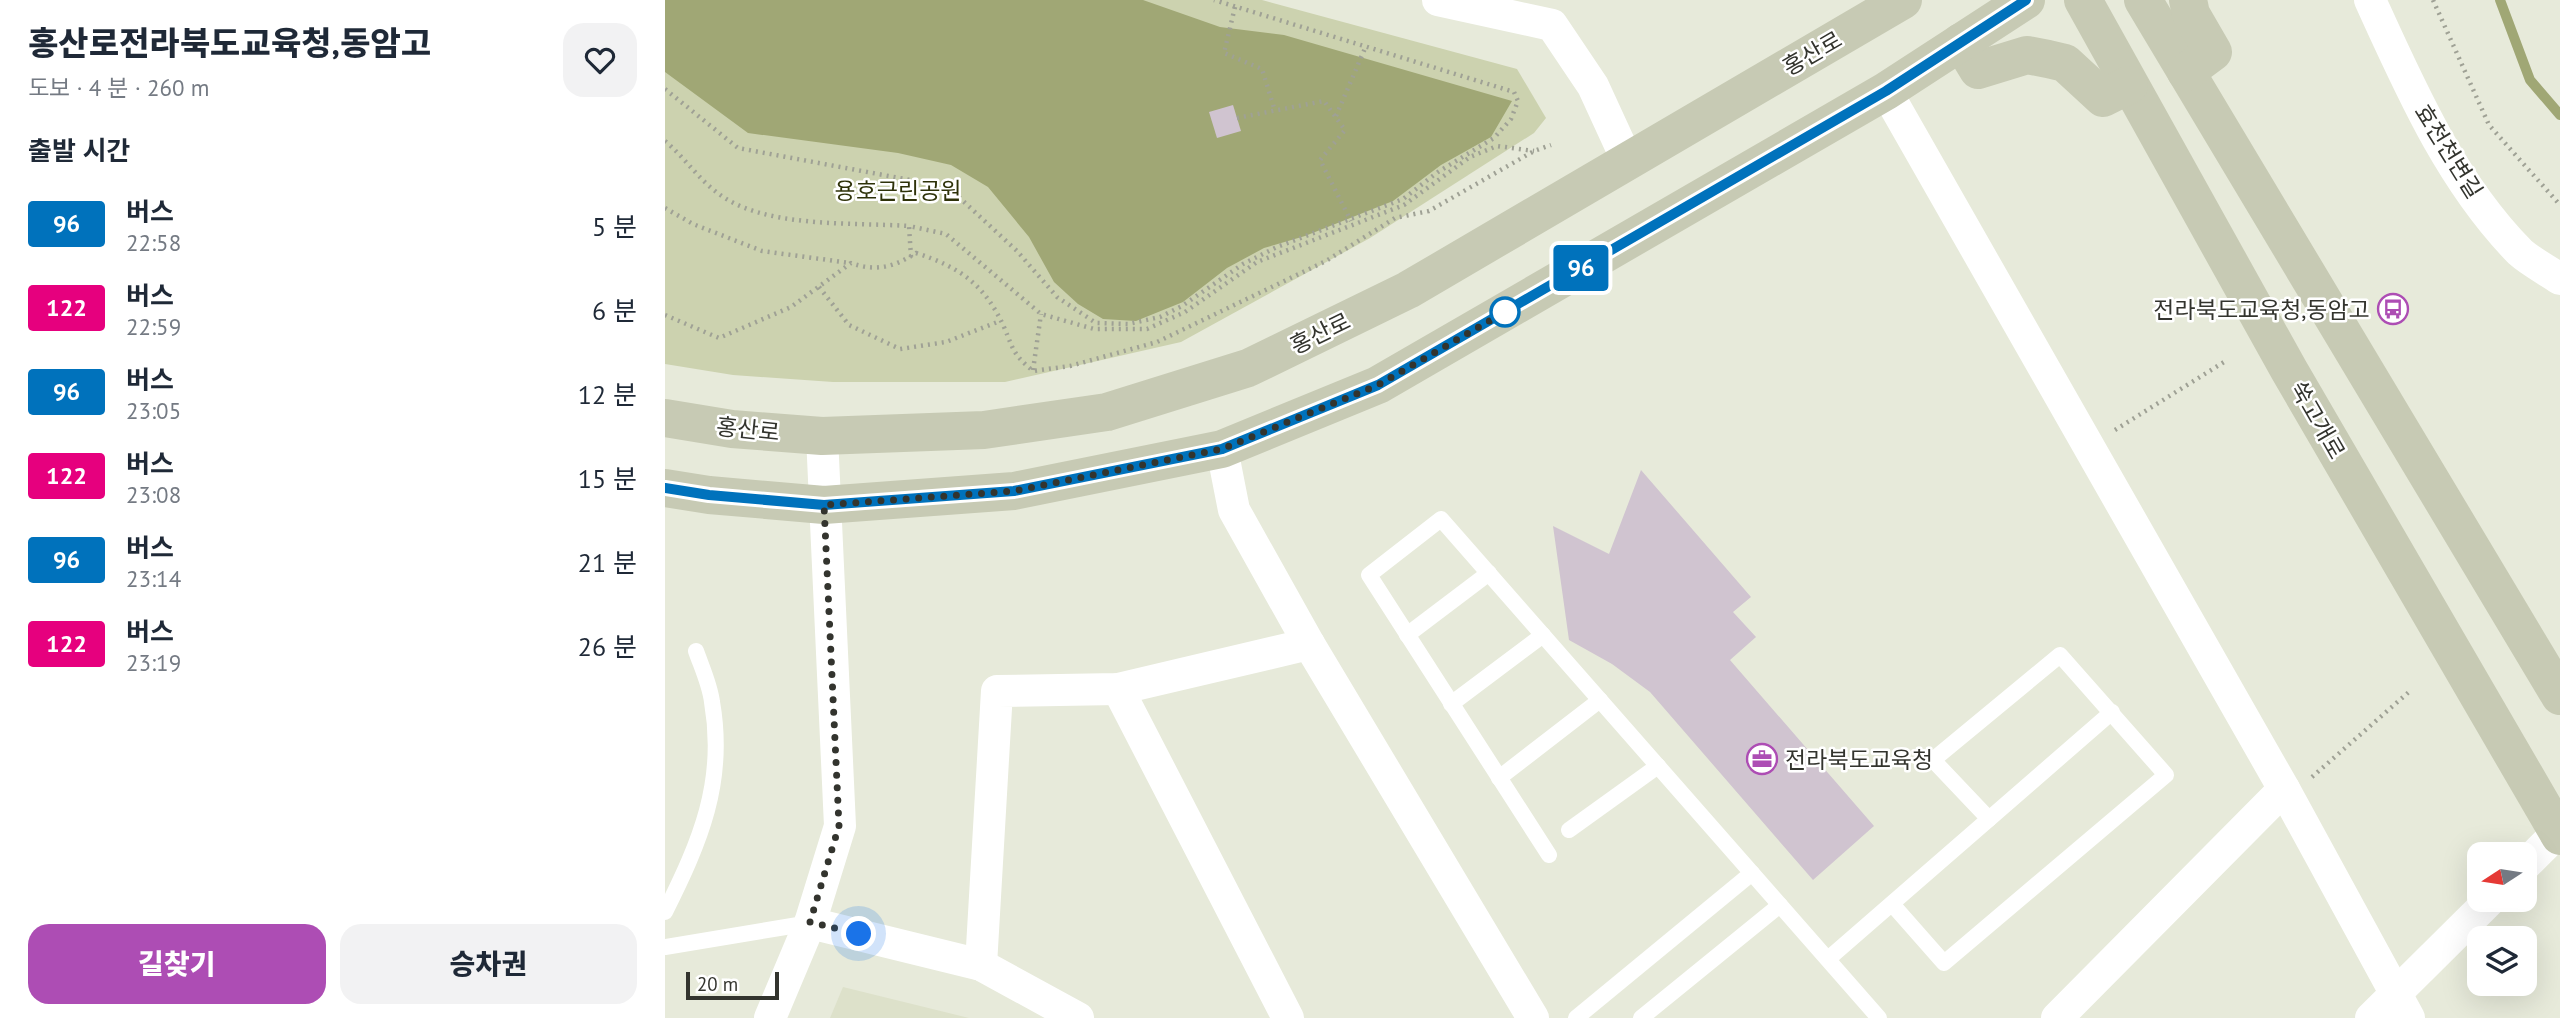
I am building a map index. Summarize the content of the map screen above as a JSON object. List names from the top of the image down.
{
  "streets": {
    "street": ["홍산로", "효천천변길", "쑥고개로"]
  },
  "parks": ["용호근린공원"],
  "places": {
    "bus stop": ["전라북도교육청,동암고"],
    "office": ["전라북도교육청"]
  },
  "lines": ["bus line 96"],
  "scale_bar": "20 m",
  "north": "left",
  "page": {
    "heading": [
      ["홍산로전라북도교육청,동암고", "도보 · 4 분 · 260 m"],
      "출발 시간"
    ],
    "on_map": "96",
    "list": [
      {
        "mark": "96",
        "name": "버스",
        "note": "22:58",
        "value": "5 분"
      },
      {
        "mark": "122",
        "name": "버스",
        "note": "22:59",
        "value": "6 분"
      },
      {
        "mark": "96",
        "name": "버스",
        "note": "23:05",
        "value": "12 분"
      },
      {
        "mark": "122",
        "name": "버스",
        "note": "23:08",
        "value": "15 분"
      },
      {
        "mark": "96",
        "name": "버스",
        "note": "23:14",
        "value": "21 분"
      },
      {
        "mark": "122",
        "name": "버스",
        "note": "23:19",
        "value": "26 분"
      }
    ],
    "buttons": ["길찾기", "승차권"],
    "scale": "20 m"
  }
}
